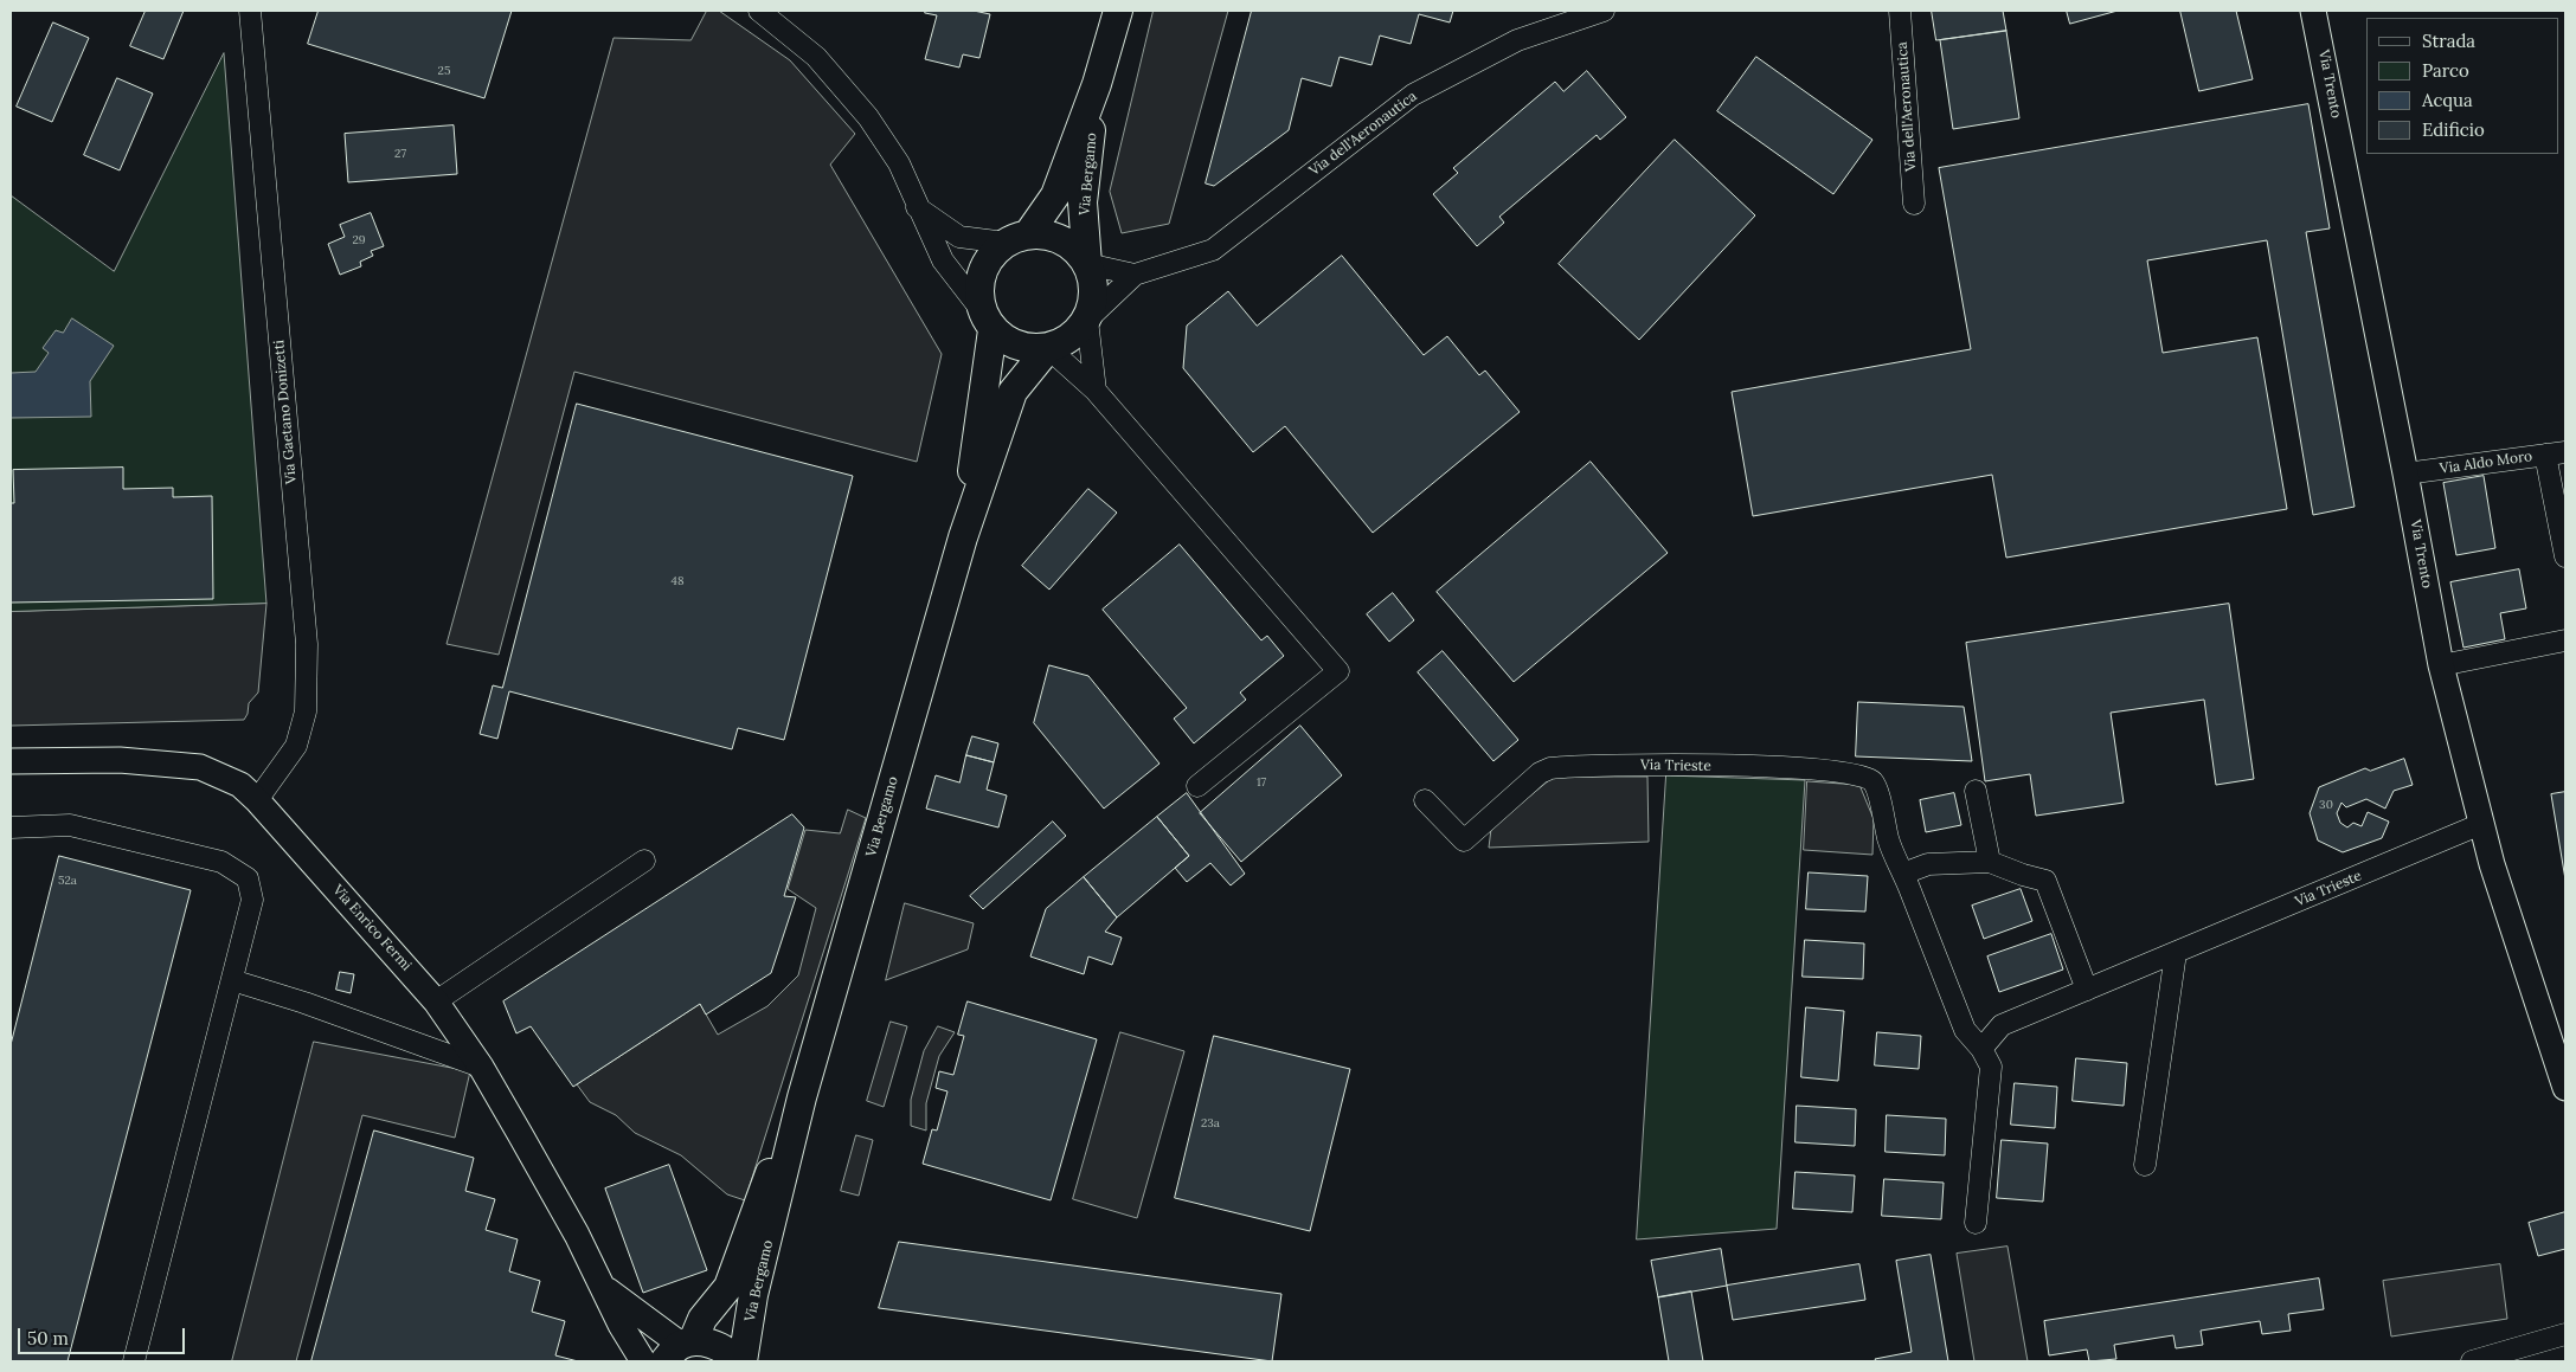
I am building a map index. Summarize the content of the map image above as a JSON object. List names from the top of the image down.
{
  "streets": {
    "main road": ["Via Bergamo"],
    "street": [
      "Via Trento",
      "Via dell'Aeronautica",
      "Via Gaetano Donizetti",
      "Via Aldo Moro",
      "Via Trieste",
      "Via Enrico Fermi"
    ]
  },
  "crossings": [
    ["Via Trento", "Via Aldo Moro"],
    ["Via Trento", "Via Trieste"],
    ["Via dell'Aeronautica", "Via Bergamo"],
    ["Via Bergamo", "Via Enrico Fermi"],
    ["Via Gaetano Donizetti", "Via Enrico Fermi"]
  ],
  "house_numbers": [
    "25",
    "27",
    "29",
    "48",
    "17",
    "30",
    "52a",
    "23a"
  ],
  "legend": [
    "Strada",
    "Parco",
    "Acqua",
    "Edificio"
  ],
  "scale_bar": "50 m"
}
